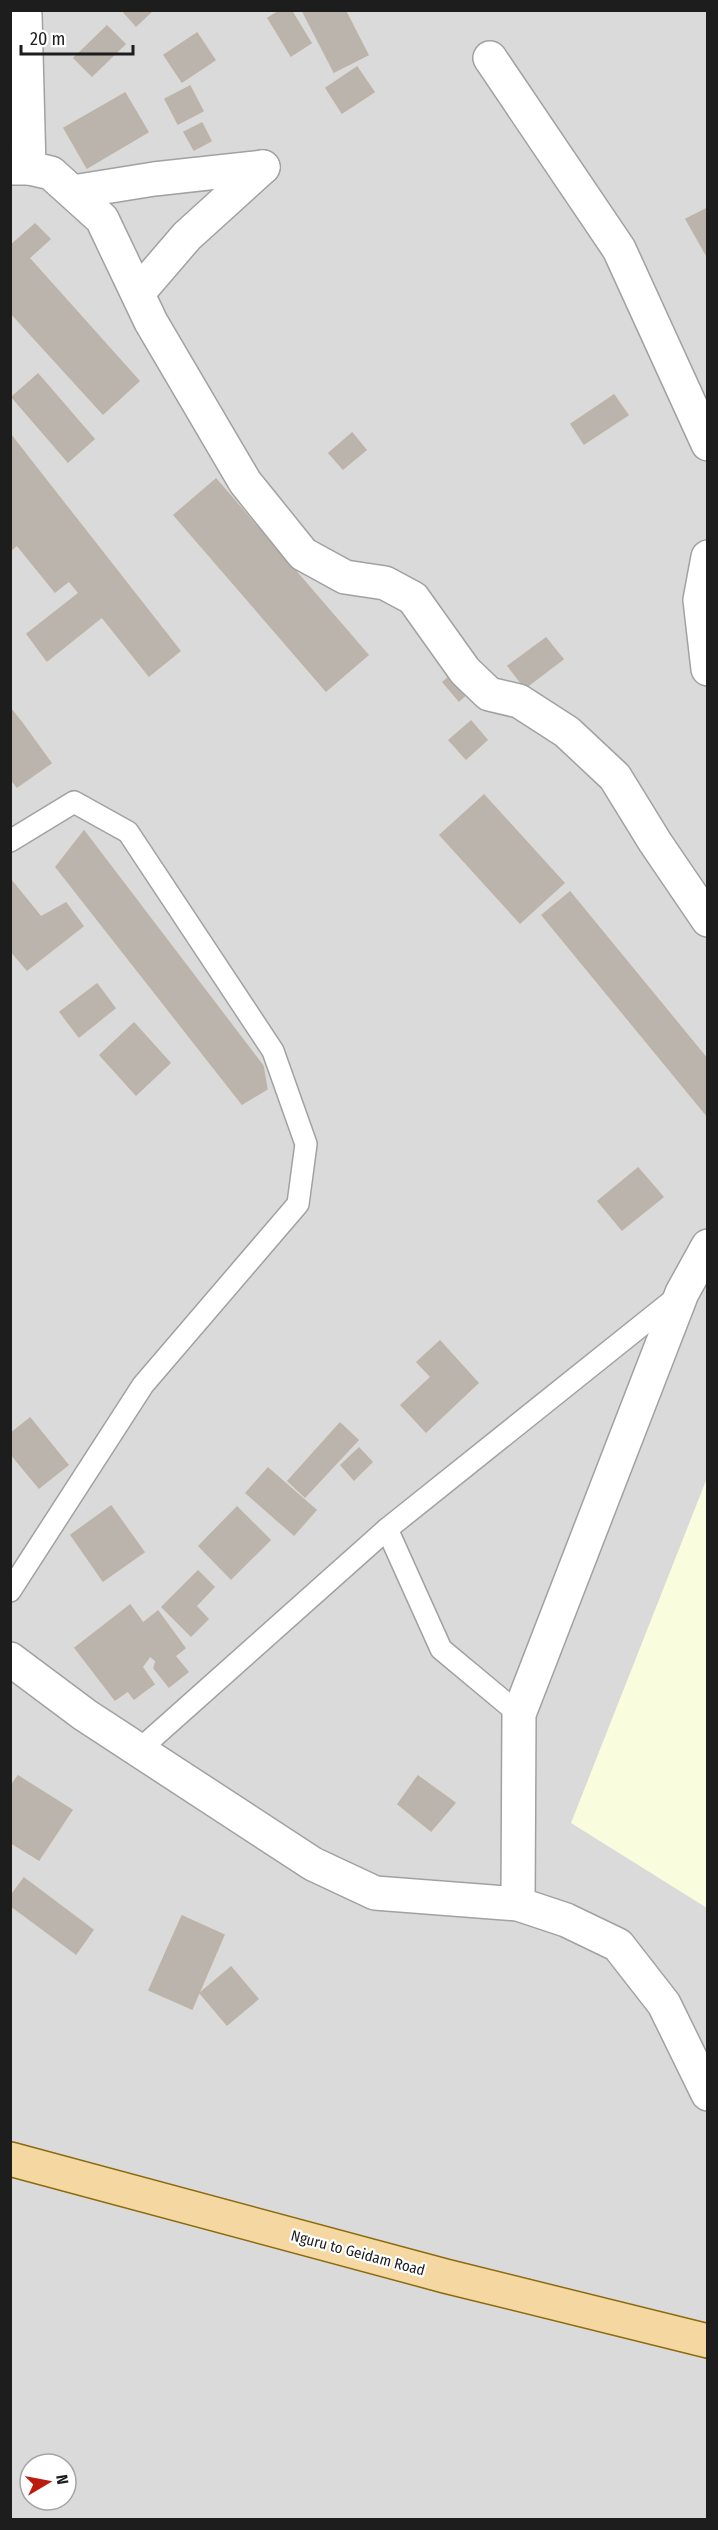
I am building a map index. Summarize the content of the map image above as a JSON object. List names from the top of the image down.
{
  "streets": {
    "main road": ["Nguru to Geidam Road"]
  },
  "scale_bar": "20 m",
  "north": "right"
}
